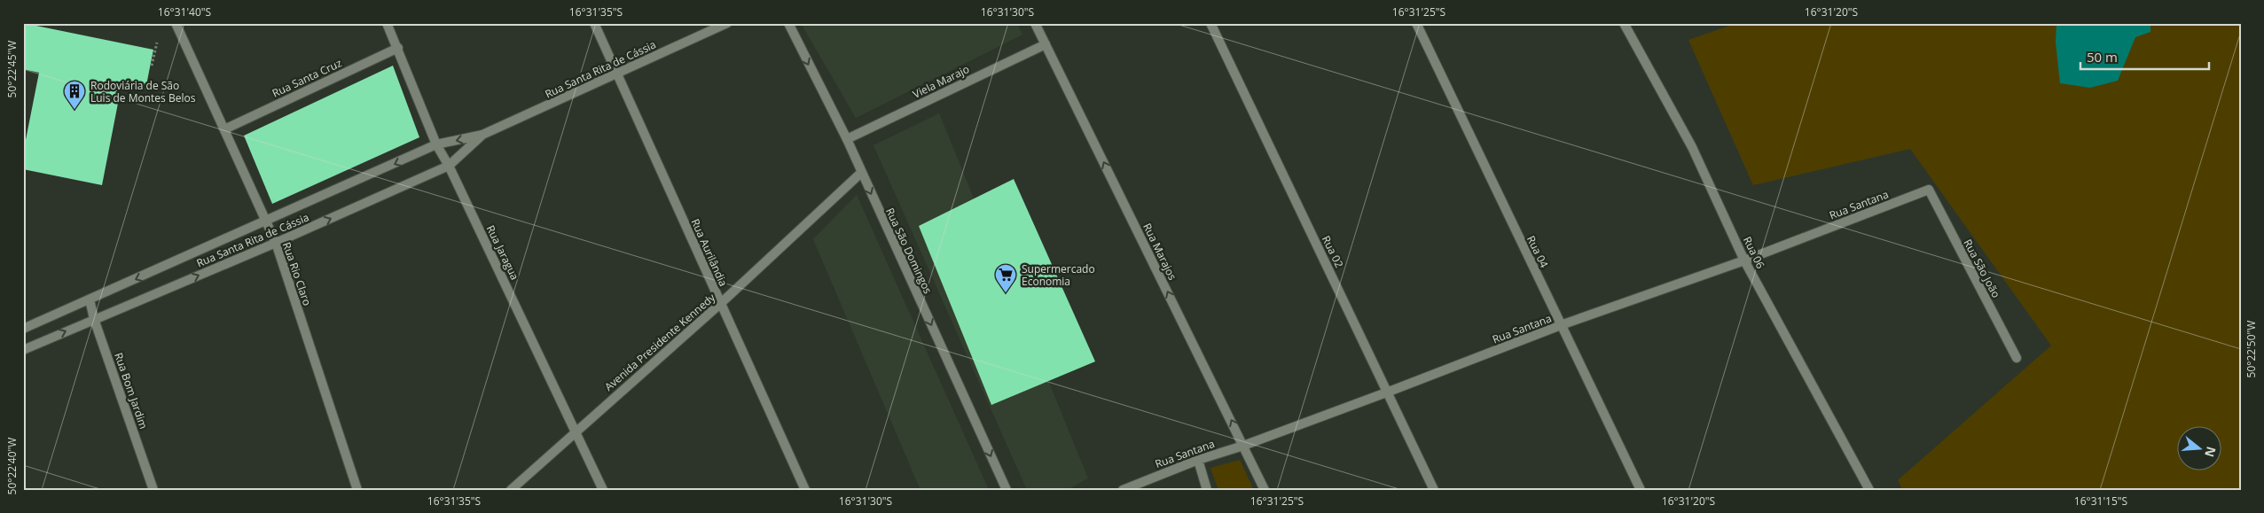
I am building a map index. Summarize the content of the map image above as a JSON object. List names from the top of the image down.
{
  "streets": {
    "street": [
      "Rua Santa Rita de Cássia",
      "Rua Santa Cruz",
      "Viela Marajo",
      "Rua Santana",
      "Rua São Domingos",
      "Rua Marajos",
      "Rua 02",
      "Rua 04",
      "Rua Jaragua",
      "Rua Aurilândia",
      "Rua 06",
      "Rua São João",
      "Rua Rio Claro",
      "Avenida Presidente Kennedy",
      "Rua Bom Jardim"
    ]
  },
  "crossings": [
    ["Rua Santa Rita de Cássia", "Rua Jaragua"],
    ["Rua Santa Rita de Cássia", "Rua Aurilândia"],
    ["Rua Santa Rita de Cássia", "Rua Rio Claro"],
    ["Rua Santa Rita de Cássia", "Rua Bom Jardim"],
    ["Rua Santa Cruz", "Rua Jaragua"],
    ["Rua Santa Cruz", "Rua Rio Claro"],
    ["Viela Marajo", "Rua São Domingos"],
    ["Viela Marajo", "Rua Marajos"],
    ["Rua Santana", "Rua Marajos"],
    ["Rua Santana", "Rua 02"],
    ["Rua Santana", "Rua 04"],
    ["Rua Santana", "Rua 06"],
    ["Rua Santana", "Rua São João"],
    ["Rua São Domingos", "Avenida Presidente Kennedy"],
    ["Rua Jaragua", "Avenida Presidente Kennedy"],
    ["Rua Aurilândia", "Avenida Presidente Kennedy"]
  ],
  "one_way": ["Rua São Domingos", "Rua Marajos"],
  "places": {
    "building": ["Rodoviária de São Luis de Montes Belos"],
    "supermarket": ["Supermercado Economia"]
  },
  "scale_bar": "50 m",
  "north": "right",
  "coordinates": [
    "16°31'40\"S",
    "16°31'35\"S",
    "16°31'30\"S",
    "16°31'25\"S",
    "16°31'20\"S",
    "50°22'45\"W",
    "50°22'50\"W",
    "50°22'40\"W",
    "16°31'15\"S"
  ]
}
